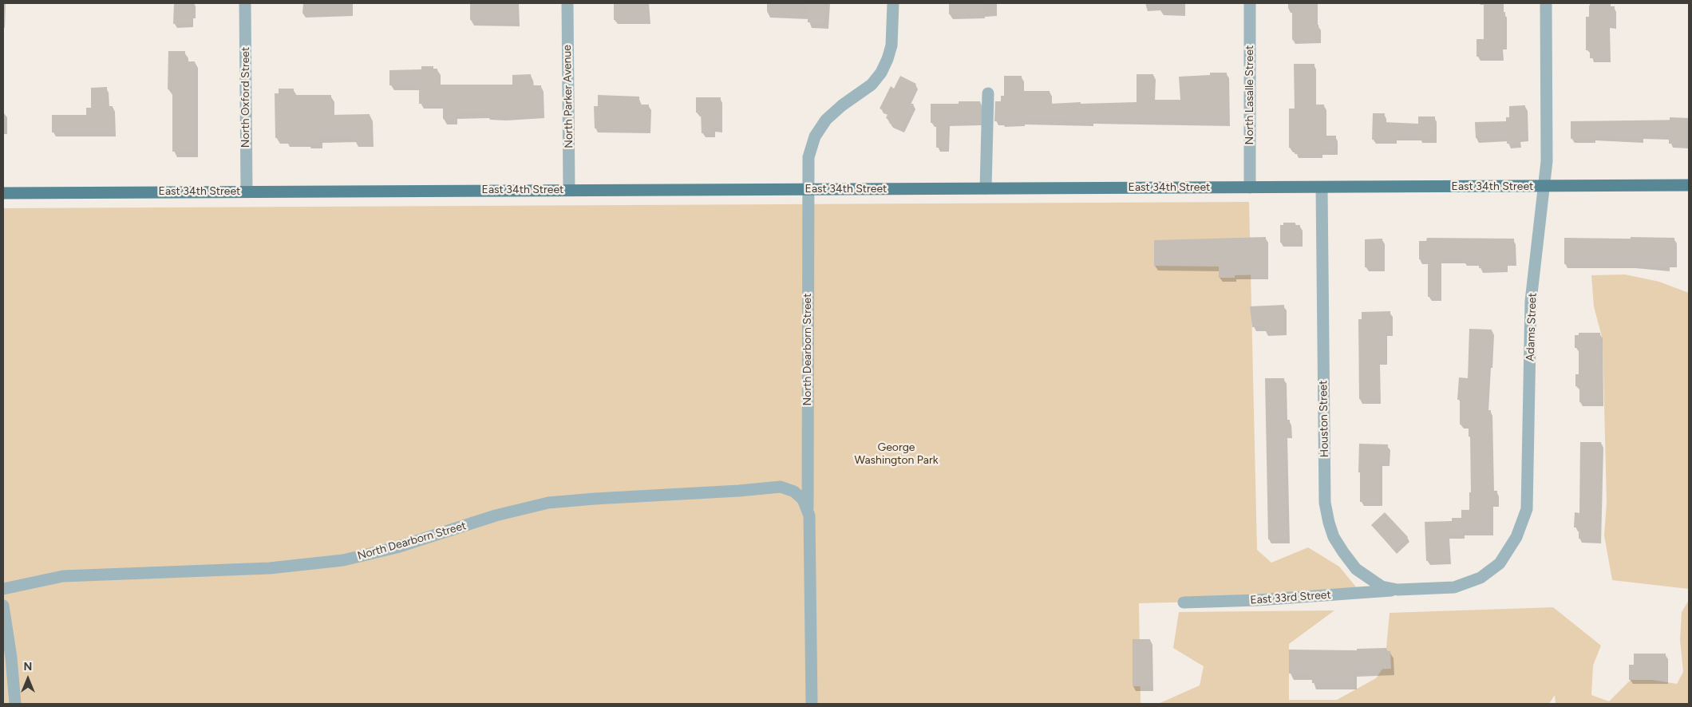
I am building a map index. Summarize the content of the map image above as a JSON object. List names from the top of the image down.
{
  "streets": {
    "main road": ["East 34th Street"],
    "street": [
      "North Lasalle Street",
      "North Parker Avenue",
      "North Oxford Street",
      "Adams Street",
      "North Dearborn Street",
      "Houston Street",
      "East 33rd Street"
    ]
  },
  "crossings": [
    ["North Lasalle Street", "East 34th Street"],
    ["North Parker Avenue", "East 34th Street"],
    ["North Oxford Street", "East 34th Street"],
    ["East 34th Street", "Adams Street"],
    ["East 34th Street", "North Dearborn Street"],
    ["East 34th Street", "Houston Street"],
    ["Adams Street", "Houston Street"],
    ["Houston Street", "East 33rd Street"]
  ],
  "parks": ["George Washington Park"],
  "north": "top"
}
